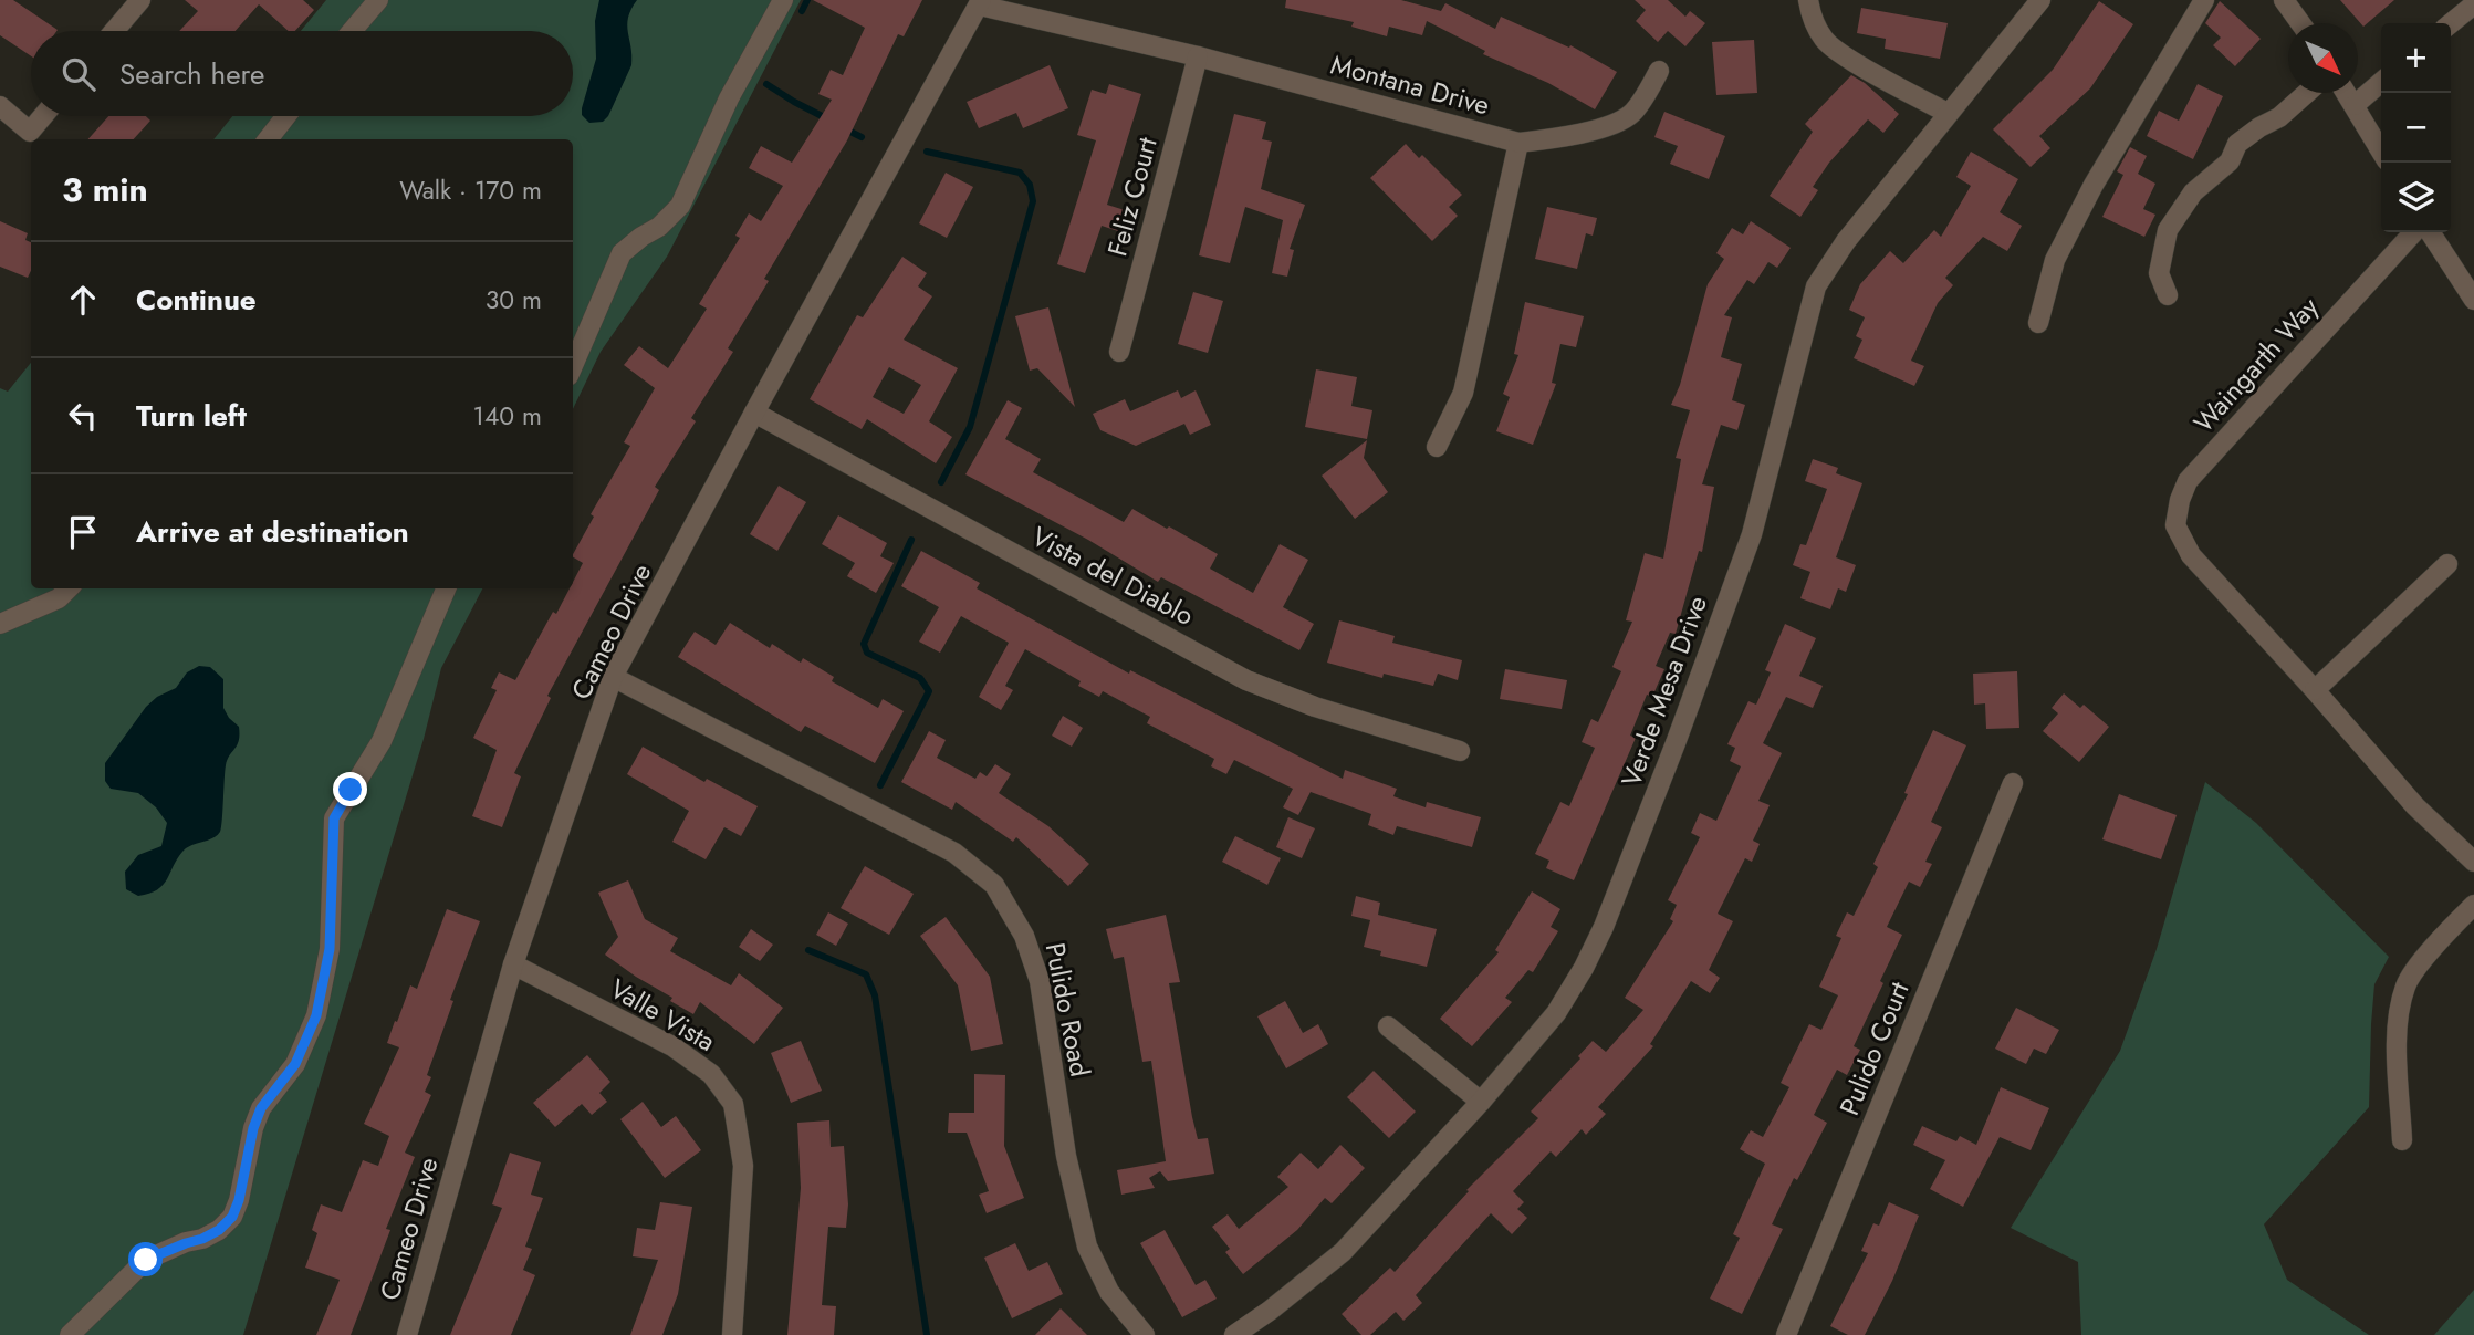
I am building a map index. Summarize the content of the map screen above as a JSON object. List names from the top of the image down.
{
  "streets": {
    "street": [
      "Montana Drive",
      "Feliz Court",
      "Waingarth Way",
      "Vista del Diablo",
      "Cameo Drive",
      "Verde Mesa Drive",
      "Pulido Road",
      "Valle Vista",
      "Pulido Court"
    ]
  },
  "crossings": [
    ["Montana Drive", "Feliz Court"],
    ["Montana Drive", "Cameo Drive"],
    ["Vista del Diablo", "Cameo Drive"],
    ["Cameo Drive", "Pulido Road"],
    ["Cameo Drive", "Valle Vista"]
  ],
  "north": "bottom right",
  "page": {
    "map_buttons": ["+", "−"],
    "search": "Search here",
    "heading": ["3 min", "Walk · 170 m"],
    "list": [
      ["Continue", "30 m"],
      ["Turn left", "140 m"],
      "Arrive at destination"
    ]
  }
}
